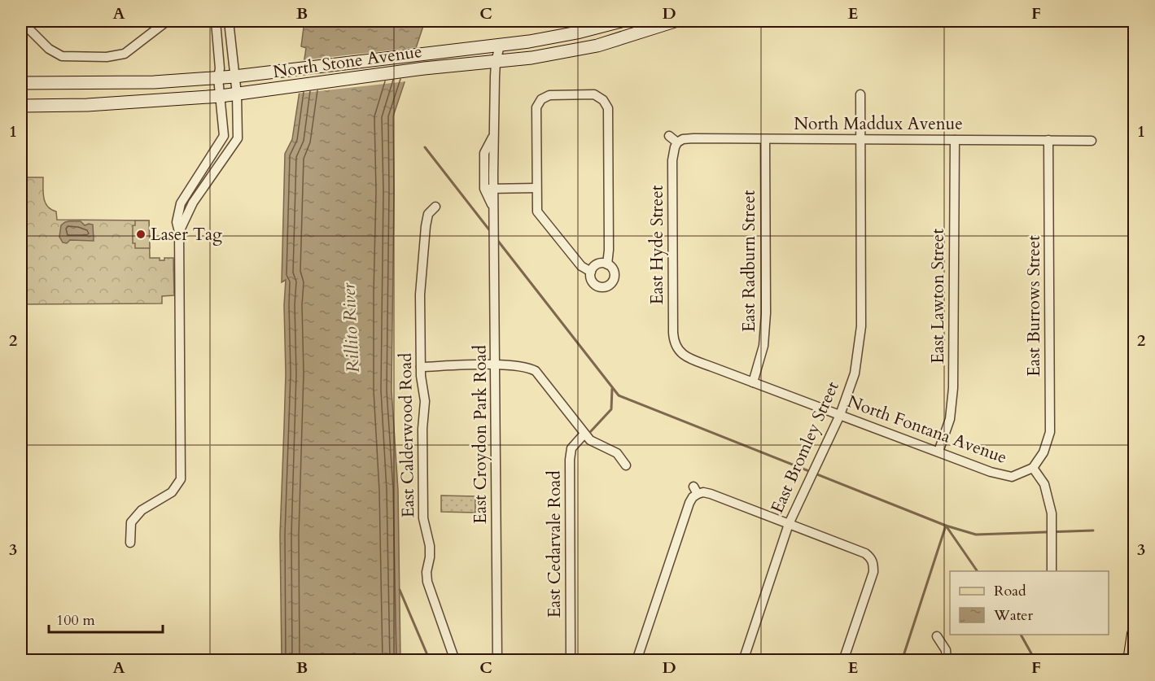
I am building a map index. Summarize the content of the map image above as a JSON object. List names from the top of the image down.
{
  "streets": {
    "main road": ["North Stone Avenue"],
    "street": [
      "North Maddux Avenue",
      "East Hyde Street",
      "East Radburn Street",
      "East Lawton Street",
      "East Burrows Street",
      "North Fontana Avenue",
      "East Croydon Park Road",
      "East Calderwood Road",
      "East Bromley Street",
      "East Cedarvale Road"
    ]
  },
  "crossings": [
    ["North Stone Avenue", "East Croydon Park Road"],
    ["North Maddux Avenue", "East Hyde Street"],
    ["North Maddux Avenue", "East Radburn Street"],
    ["North Maddux Avenue", "East Lawton Street"],
    ["North Maddux Avenue", "East Burrows Street"],
    ["North Maddux Avenue", "East Bromley Street"],
    ["East Hyde Street", "North Fontana Avenue"],
    ["East Radburn Street", "North Fontana Avenue"],
    ["East Lawton Street", "North Fontana Avenue"],
    ["East Burrows Street", "North Fontana Avenue"],
    ["North Fontana Avenue", "East Bromley Street"]
  ],
  "water": ["Rillito River"],
  "places": ["Laser Tag"],
  "legend": ["Road", "Water"],
  "scale_bar": "100 m",
  "grid": {
    "columns": [
      "A",
      "B",
      "C",
      "D",
      "E",
      "F"
    ],
    "rows": ["1", "2", "3"]
  }
}
